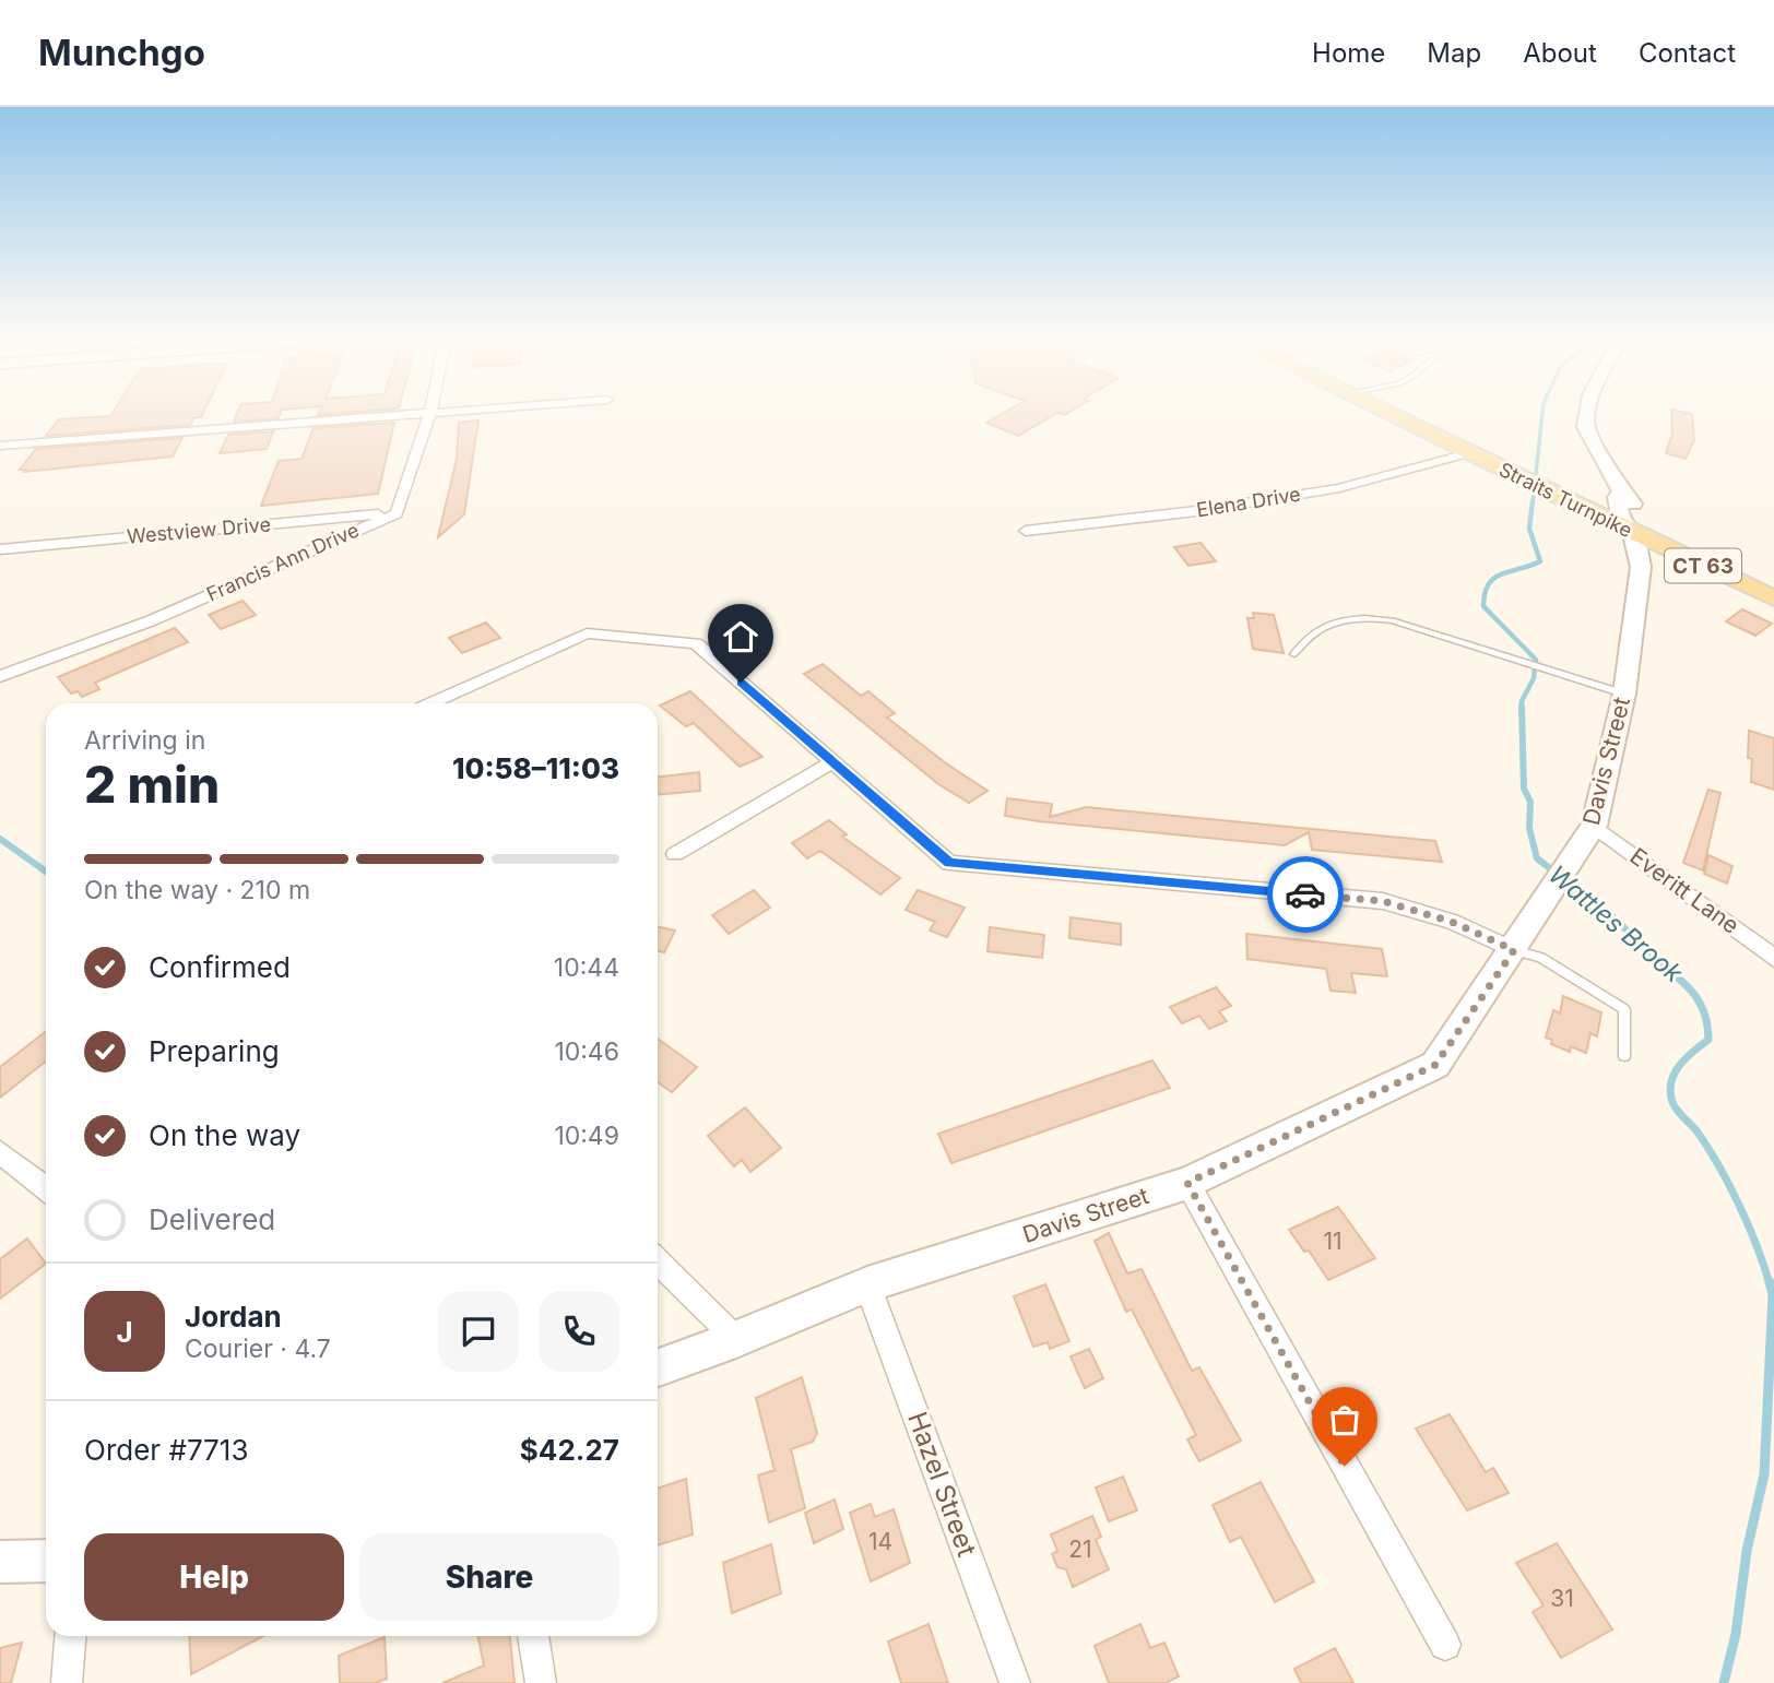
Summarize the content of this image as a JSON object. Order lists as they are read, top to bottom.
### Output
{
  "streets": {
    "main road": ["Straits Turnpike", "CT 63", "Davis Street"],
    "street": [
      "Elena Drive",
      "Westview Drive",
      "Francis Ann Drive",
      "Everitt Lane",
      "Hazel Street"
    ]
  },
  "crossings": [
    ["Straits Turnpike", "Elena Drive"],
    ["Straits Turnpike", "Davis Street"],
    ["Westview Drive", "Francis Ann Drive"],
    ["Davis Street", "Everitt Lane"],
    ["Davis Street", "Hazel Street"]
  ],
  "water": ["Wattles Brook"],
  "house_numbers": [
    "11",
    "14",
    "21",
    "31"
  ],
  "page": {
    "header": "Munchgo",
    "nav": [
      "Home",
      "Map",
      "About",
      "Contact"
    ],
    "heading": ["2 min", "Arriving in", "10:58–11:03"],
    "panel": [
      "Jordan",
      "Courier · 4.7",
      "Order #7713",
      "$42.27"
    ],
    "bar": "On the way · 210 m",
    "list": [
      ["Confirmed", "10:44"],
      ["Preparing", "10:46"],
      ["On the way", "10:49"],
      "Delivered"
    ],
    "round": "J",
    "buttons": ["Help", "Share"]
  }
}
